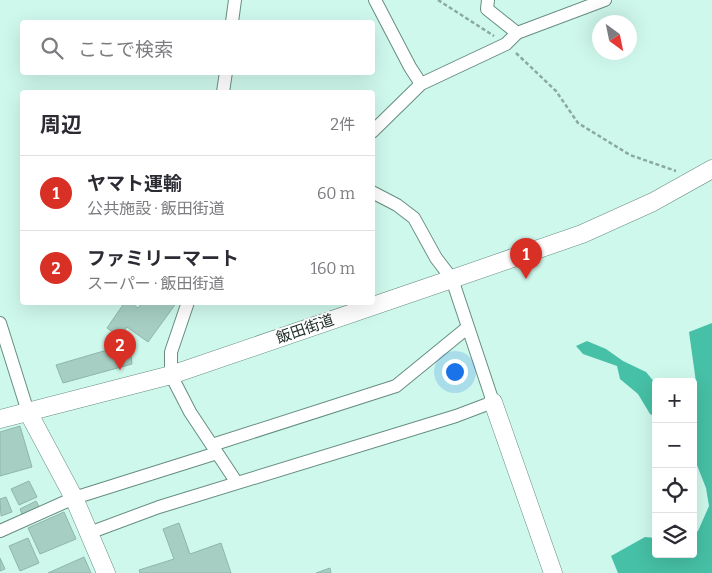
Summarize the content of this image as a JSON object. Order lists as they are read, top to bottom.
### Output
{
  "streets": {
    "main road": ["飯田街道"]
  },
  "north": "bottom right",
  "page": {
    "search": "ここで検索",
    "heading": ["周辺", "2件"],
    "list": [
      {
        "mark": "1",
        "name": "ヤマト運輸",
        "note": "公共施設 · 飯田街道",
        "value": "60 m"
      },
      {
        "mark": "2",
        "name": "ファミリーマート",
        "note": "スーパー · 飯田街道",
        "value": "160 m"
      }
    ],
    "pins": ["1", "2"],
    "map_buttons": ["+", "−"]
  }
}
